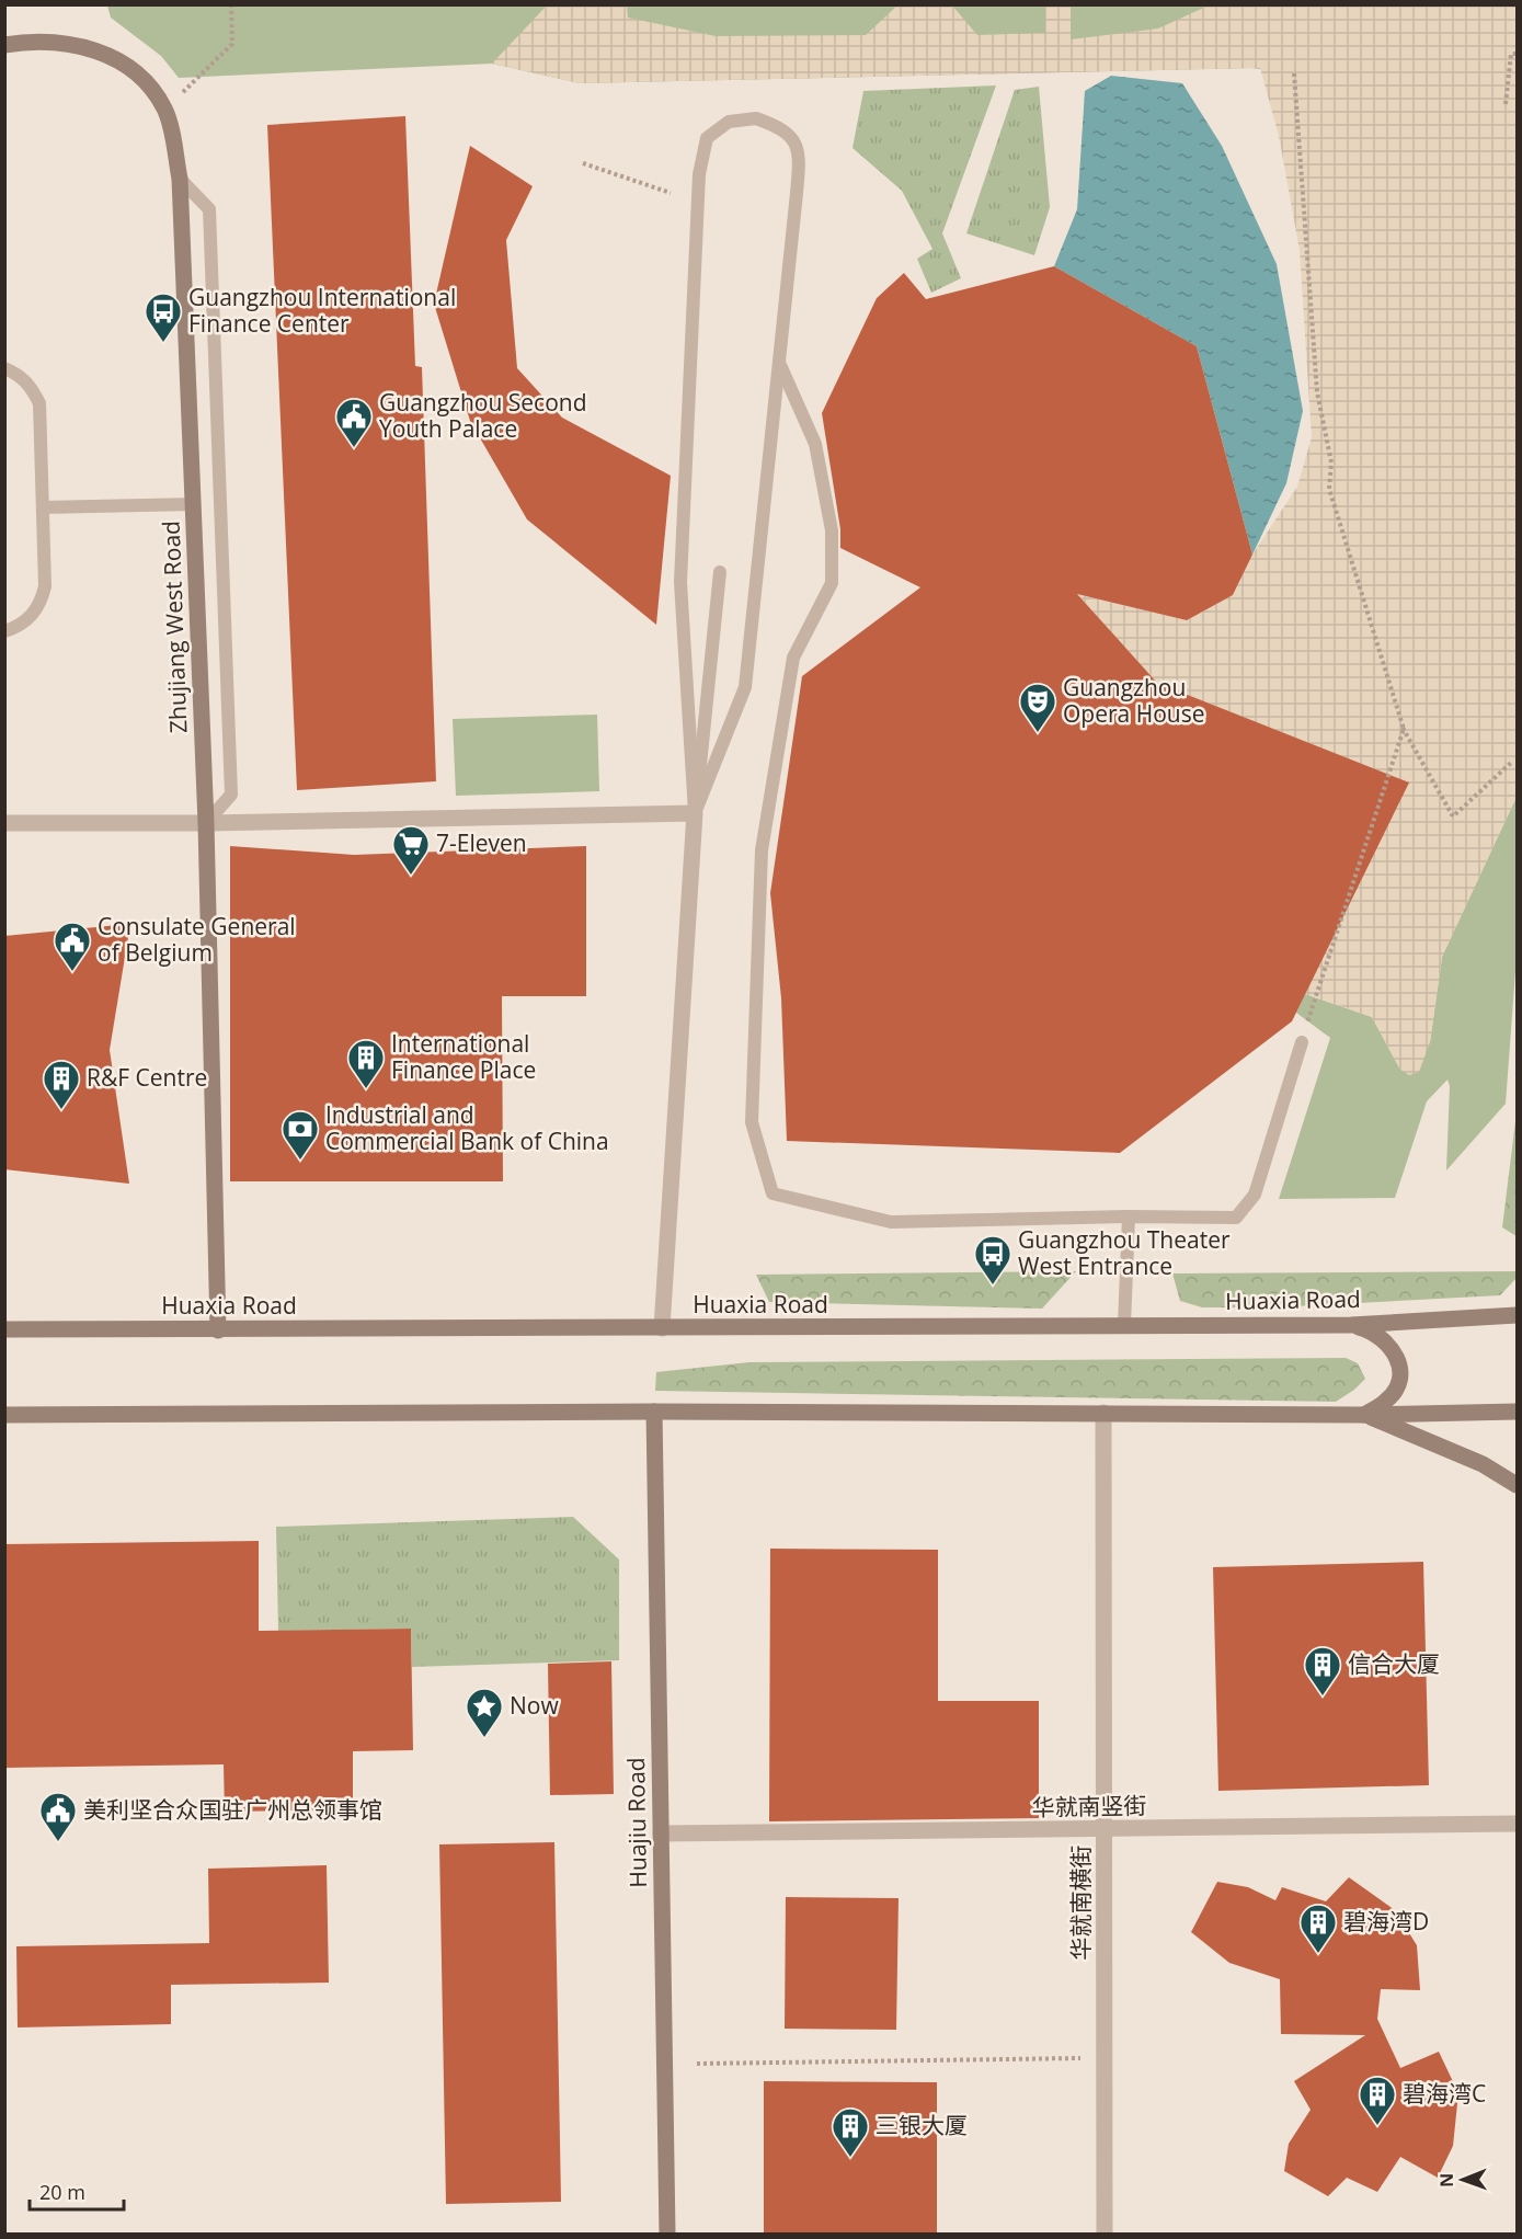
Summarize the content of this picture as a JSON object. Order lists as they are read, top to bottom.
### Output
{
  "streets": {
    "main road": ["Zhujiang West Road", "Huaxia Road", "Huajiu Road"],
    "street": ["华就南竖街", "华就南横街"]
  },
  "crossings": [
    ["Zhujiang West Road", "Huaxia Road"],
    ["华就南竖街", "Huajiu Road"],
    ["华就南竖街", "华就南横街"]
  ],
  "places": {
    "bus stop": ["Guangzhou International Finance Center", "Guangzhou Theater West Entrance"],
    "public building": ["Guangzhou Second Youth Palace", "Consulate General of Belgium", "美利坚合众国驻广州总领事馆"],
    "theatre": ["Guangzhou Opera House"],
    "supermarket": ["7-Eleven"],
    "building": [
      "International Finance Place",
      "R&F Centre",
      "信合大厦",
      "碧海湾D",
      "碧海湾C",
      "三银大厦"
    ],
    "bank": ["Industrial and Commercial Bank of China"],
    "place": ["Now"]
  },
  "scale_bar": "20 m",
  "north": "left"
}
